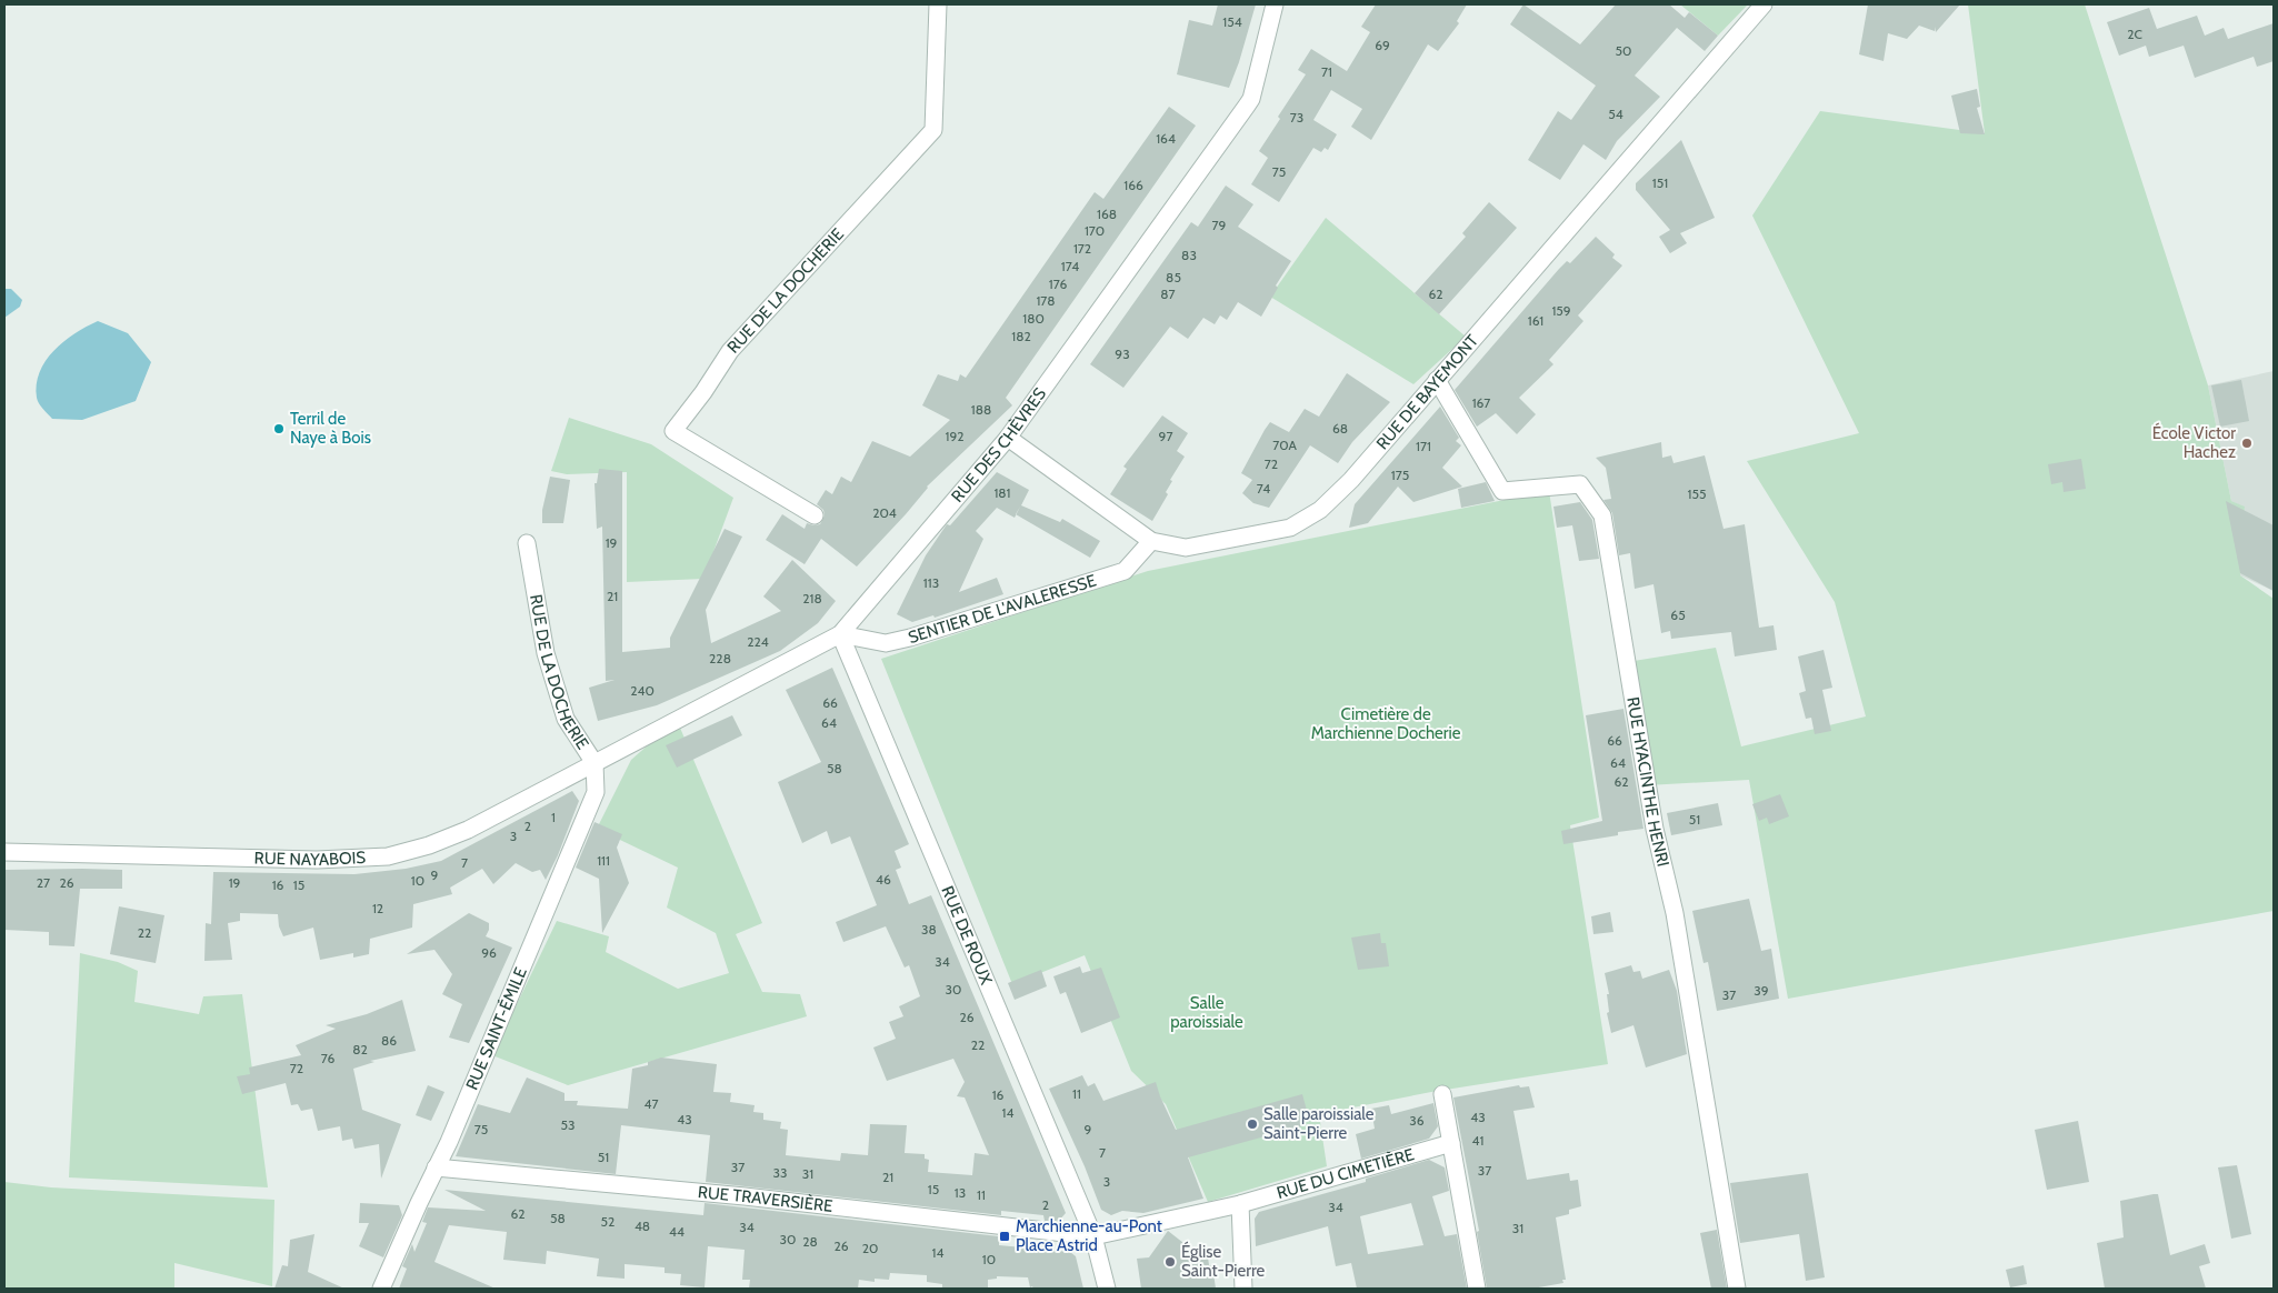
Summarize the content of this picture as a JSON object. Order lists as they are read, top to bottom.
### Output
{
  "streets": {
    "street": [
      "RUE DE LA DOCHERIE",
      "RUE DE BAYEMONT",
      "RUE DES CHÈVRES",
      "SENTIER DE L'AVALERESSE",
      "RUE HYACINTHE HENRI",
      "RUE NAYABOIS",
      "RUE DE ROUX",
      "RUE SAINT-ÉMILE",
      "RUE DU CIMETIÈRE",
      "RUE TRAVERSIÈRE"
    ]
  },
  "crossings": [
    ["RUE DE LA DOCHERIE", "RUE DES CHÈVRES"],
    ["RUE DE LA DOCHERIE", "RUE NAYABOIS"],
    ["RUE DE LA DOCHERIE", "RUE SAINT-ÉMILE"],
    ["RUE DE BAYEMONT", "RUE DES CHÈVRES"],
    ["RUE DE BAYEMONT", "SENTIER DE L'AVALERESSE"],
    ["RUE DE BAYEMONT", "RUE HYACINTHE HENRI"],
    ["RUE DES CHÈVRES", "SENTIER DE L'AVALERESSE"],
    ["RUE DES CHÈVRES", "RUE NAYABOIS"],
    ["RUE DES CHÈVRES", "RUE DE ROUX"],
    ["RUE DES CHÈVRES", "RUE SAINT-ÉMILE"],
    ["SENTIER DE L'AVALERESSE", "RUE DE ROUX"],
    ["RUE NAYABOIS", "RUE SAINT-ÉMILE"],
    ["RUE DE ROUX", "RUE DU CIMETIÈRE"],
    ["RUE DE ROUX", "RUE TRAVERSIÈRE"],
    ["RUE SAINT-ÉMILE", "RUE TRAVERSIÈRE"],
    ["RUE DU CIMETIÈRE", "RUE TRAVERSIÈRE"]
  ],
  "parks": ["Cimetière de Marchienne Docherie", "Salle paroissiale"],
  "places": {
    "other": [
      "Terril de Naye à Bois",
      "École Victor Hachez",
      "Salle paroissiale Saint-Pierre",
      "Église Saint-Pierre"
    ],
    "transit": ["Marchienne-au-Pont Place Astrid"]
  },
  "house_numbers": [
    "154",
    "2C",
    "69",
    "50",
    "71",
    "54",
    "73",
    "164",
    "75",
    "151",
    "166",
    "168",
    "79",
    "170",
    "172",
    "83",
    "174",
    "85",
    "176",
    "87",
    "62",
    "178",
    "159",
    "180",
    "161",
    "182",
    "93",
    "167",
    "188",
    "68",
    "192",
    "97",
    "70A",
    "171",
    "72",
    "175",
    "74",
    "181",
    "155",
    "204",
    "19",
    "113",
    "21",
    "218",
    "65",
    "224",
    "228",
    "240",
    "66",
    "64",
    "66",
    "64",
    "58",
    "62",
    "1",
    "51",
    "2",
    "3",
    "111",
    "7",
    "9",
    "46",
    "10",
    "27",
    "26",
    "19",
    "16",
    "15",
    "12",
    "38",
    "22",
    "96",
    "34",
    "30",
    "39",
    "37",
    "26",
    "86",
    "22",
    "82",
    "76",
    "72",
    "11",
    "16",
    "47",
    "14",
    "43",
    "43",
    "36",
    "53",
    "75",
    "9",
    "41",
    "7",
    "51",
    "37",
    "37",
    "33",
    "31",
    "21",
    "3",
    "15",
    "13",
    "11",
    "2",
    "34",
    "62",
    "58",
    "52",
    "48",
    "34",
    "31",
    "44",
    "30",
    "28",
    "26",
    "20",
    "14",
    "10"
  ]
}
